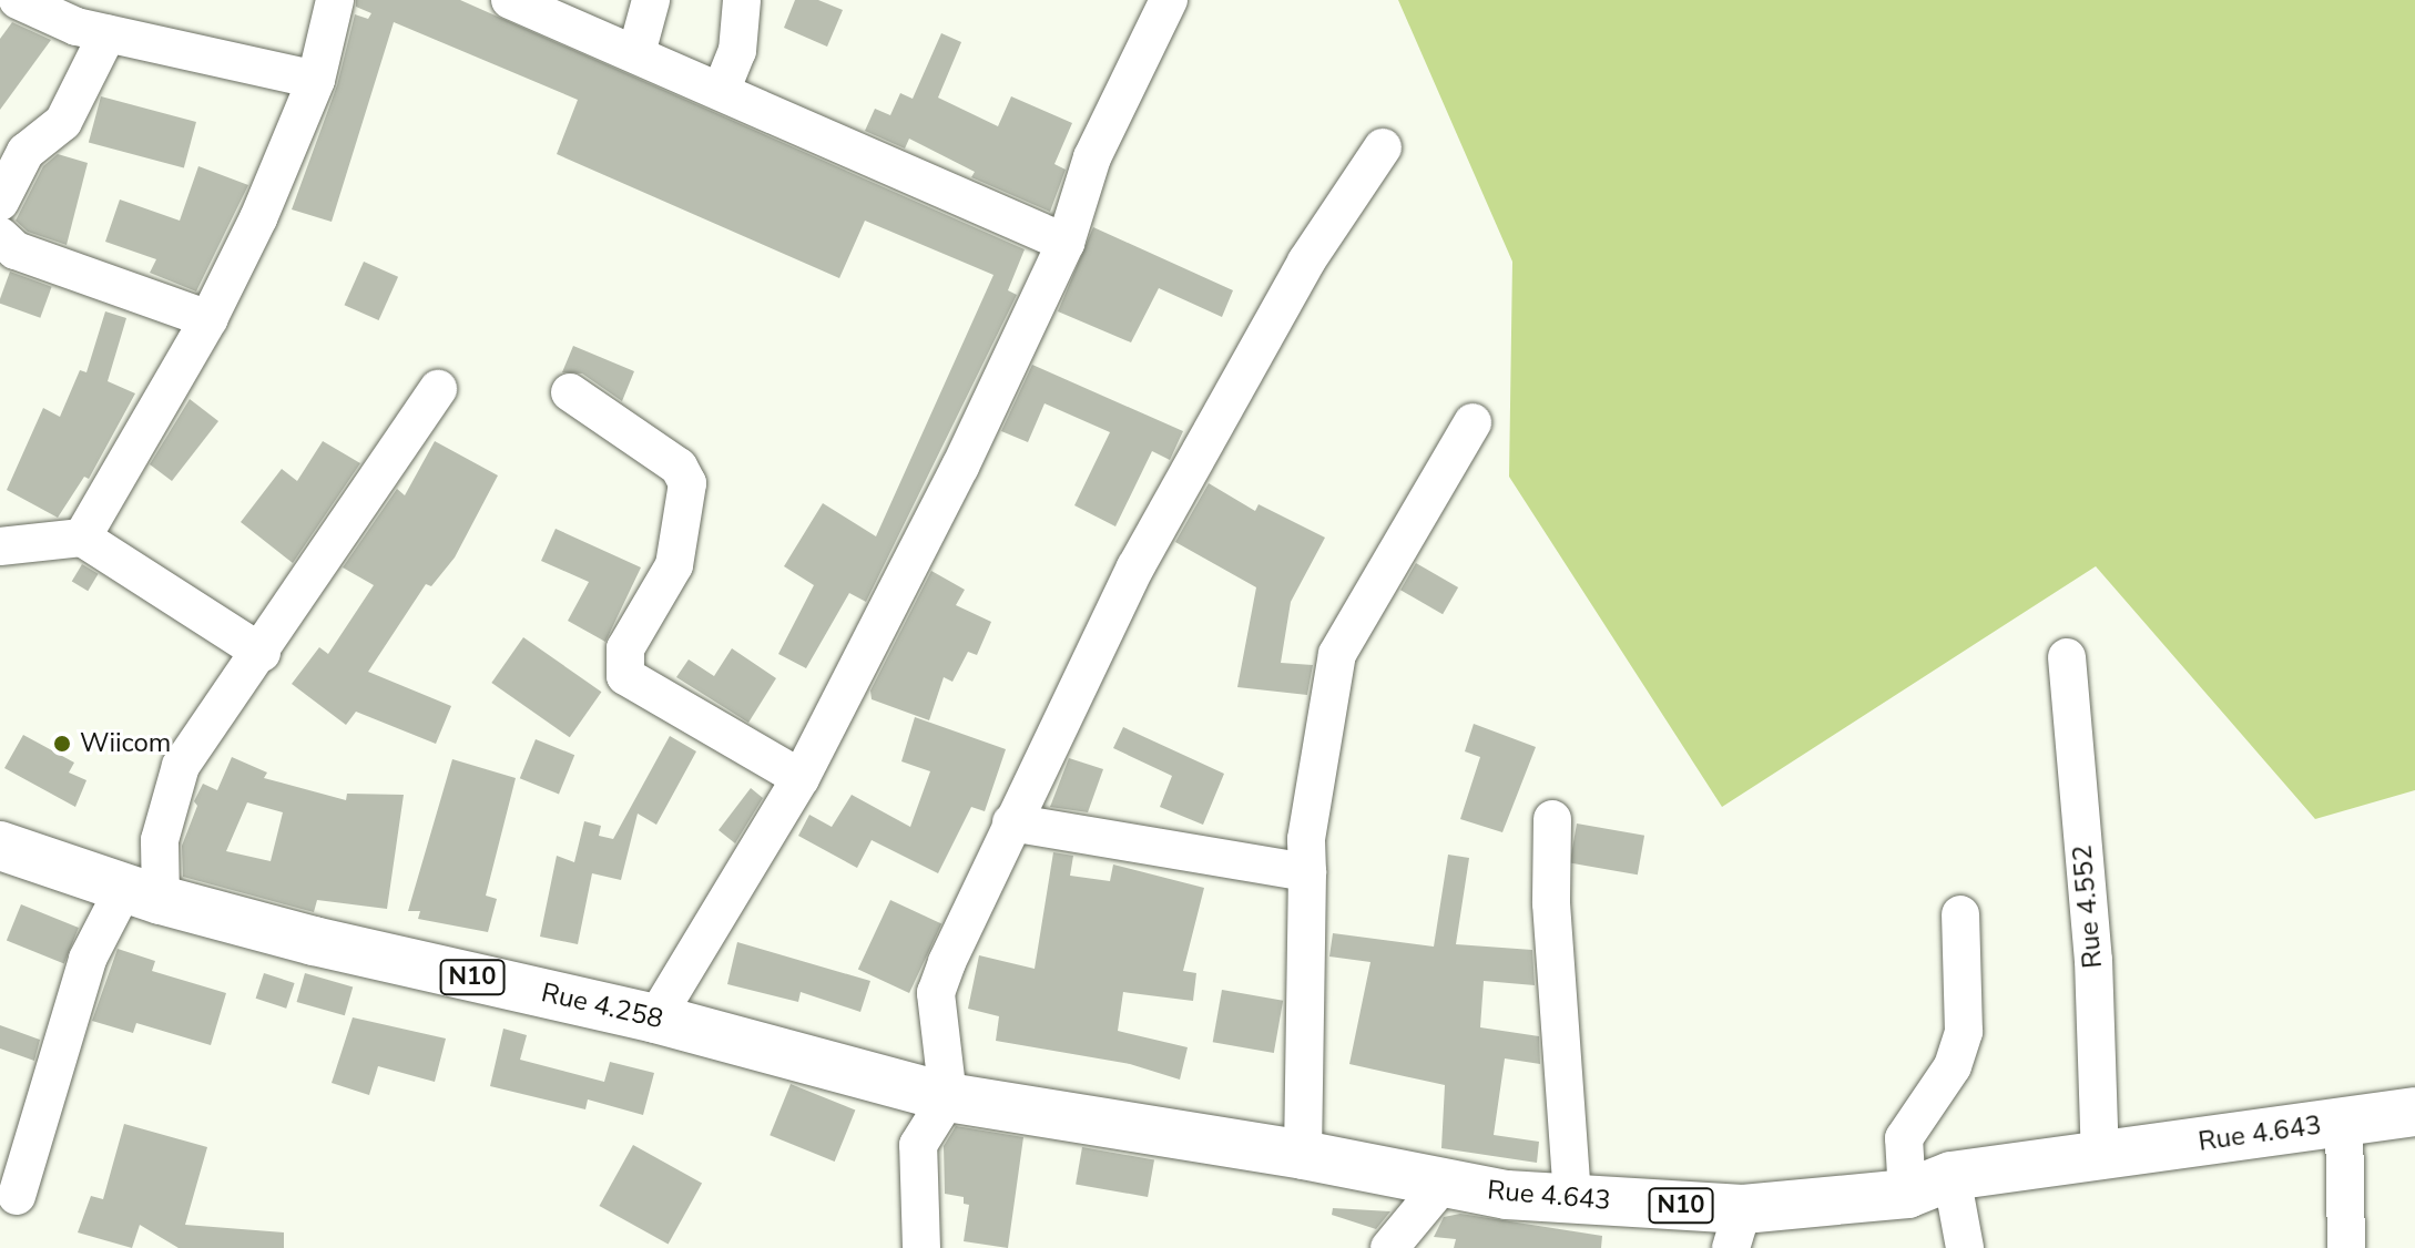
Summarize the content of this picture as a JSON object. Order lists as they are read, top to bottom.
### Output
{
  "streets": {
    "highway": ["N10", "Rue 4.258", "Rue 4.643"],
    "street": ["Rue 4.552"]
  },
  "crossings": [
    ["Rue 4.552", "Rue 4.643"],
    ["Rue 4.258", "Rue 4.643"]
  ],
  "places": ["Wiicom"]
}
